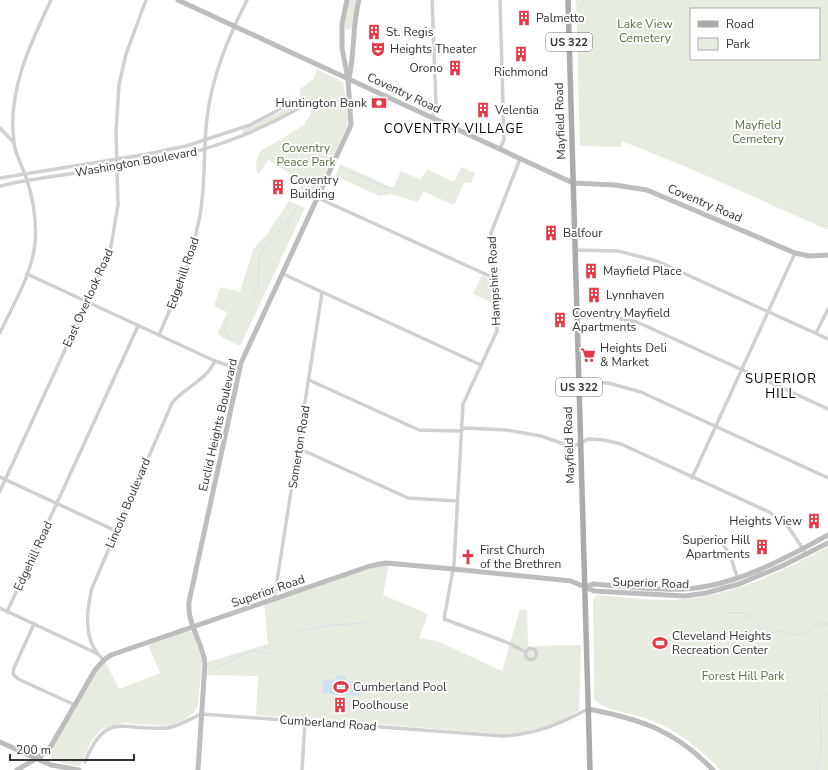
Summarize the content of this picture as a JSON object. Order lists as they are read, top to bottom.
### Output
{
  "streets": {
    "main road": ["US 322", "Mayfield Road"],
    "street": [
      "Coventry Road",
      "Washington Boulevard",
      "Edgehill Road",
      "Hampshire Road",
      "East Overlook Road",
      "Euclid Heights Boulevard",
      "Somerton Road",
      "Lincoln Boulevard",
      "Superior Road",
      "Cumberland Road"
    ]
  },
  "crossings": [
    ["Coventry Road", "Mayfield Road"],
    ["Coventry Road", "Edgehill Road"],
    ["Coventry Road", "Hampshire Road"],
    ["Coventry Road", "Euclid Heights Boulevard"],
    ["Mayfield Road", "Superior Road"],
    ["Mayfield Road", "Cumberland Road"],
    ["Washington Boulevard", "Edgehill Road"],
    ["Washington Boulevard", "East Overlook Road"],
    ["Hampshire Road", "Superior Road"],
    ["Euclid Heights Boulevard", "Superior Road"],
    ["Euclid Heights Boulevard", "Cumberland Road"],
    ["Somerton Road", "Superior Road"],
    ["Lincoln Boulevard", "Superior Road"]
  ],
  "districts": ["COVENTRY VILLAGE", "SUPERIOR HILL"],
  "parks": [
    "Lake View Cemetery",
    "Mayfield Cemetery",
    "Coventry Peace Park",
    "Forest Hill Park"
  ],
  "places": {
    "building": [
      "Palmetto",
      "St. Regis",
      "Richmond",
      "Orono",
      "Velentia",
      "Coventry Building",
      "Balfour",
      "Mayfield Place",
      "Lynnhaven",
      "Coventry Mayfield Apartments",
      "Heights View",
      "Superior Hill Apartments",
      "Poolhouse"
    ],
    "theatre": ["Heights Theater"],
    "bank": ["Huntington Bank"],
    "supermarket": ["Heights Deli & Market"],
    "church": ["First Church of the Brethren"],
    "sports": ["Cleveland Heights Recreation Center", "Cumberland Pool"]
  },
  "legend": ["Road", "Park"],
  "scale_bar": "200 m"
}
